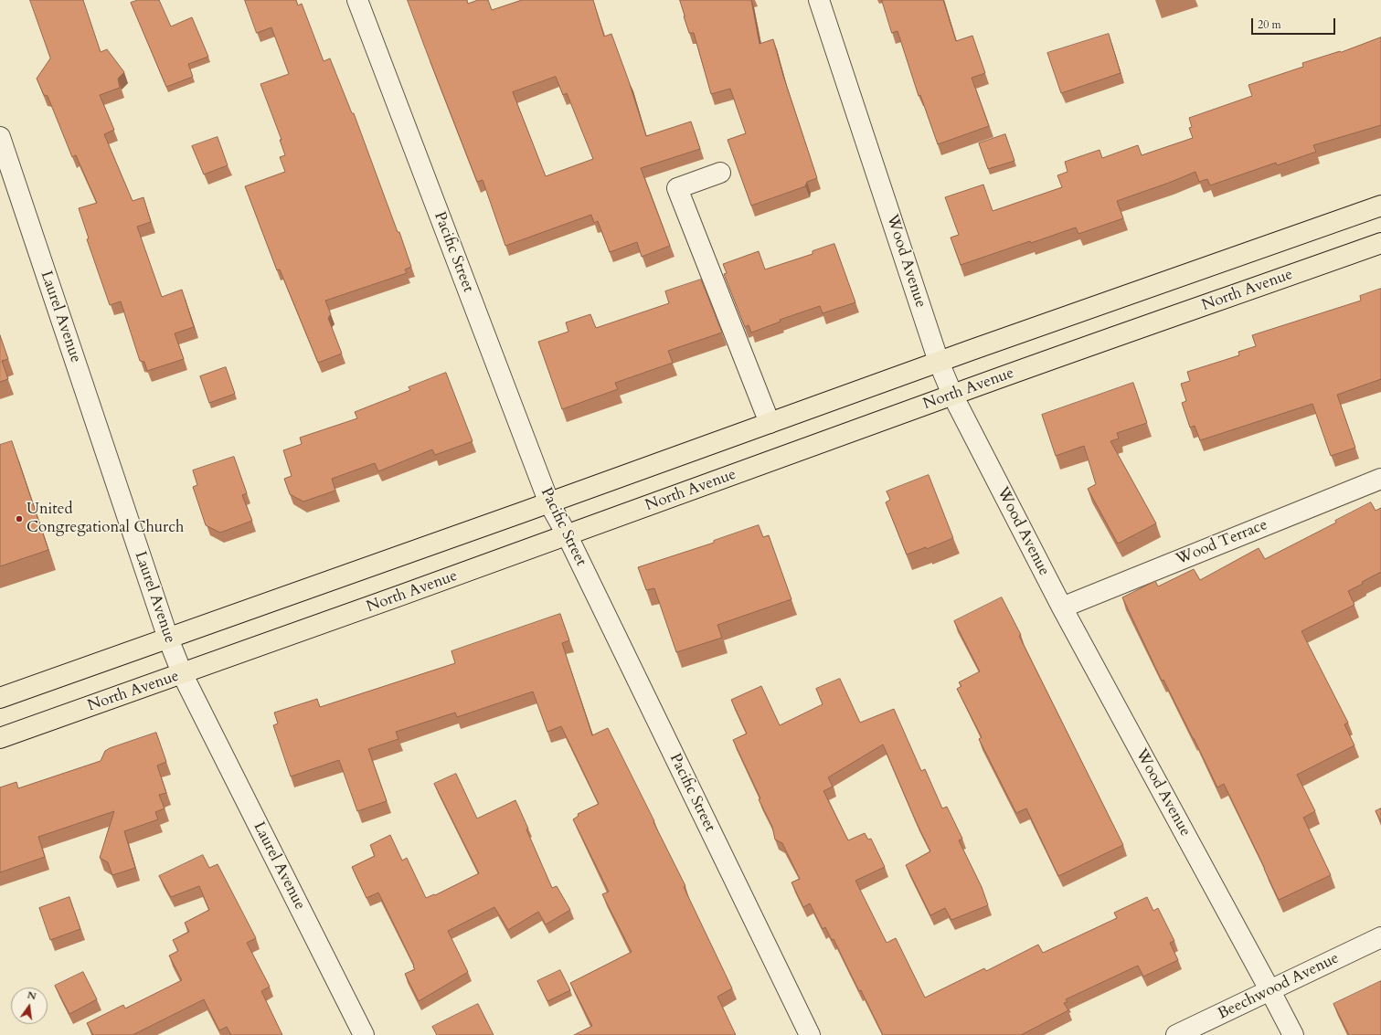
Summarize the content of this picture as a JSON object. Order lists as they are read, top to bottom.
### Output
{
  "streets": {
    "main road": ["North Avenue"],
    "street": [
      "Pacific Street",
      "Wood Avenue",
      "Laurel Avenue",
      "Wood Terrace",
      "Beechwood Avenue"
    ]
  },
  "crossings": [
    ["Pacific Street", "North Avenue"],
    ["Wood Avenue", "North Avenue"],
    ["Wood Avenue", "Wood Terrace"],
    ["Wood Avenue", "Beechwood Avenue"],
    ["North Avenue", "Laurel Avenue"]
  ],
  "places": ["United Congregational Church"],
  "scale_bar": "20 m",
  "north": "top"
}
